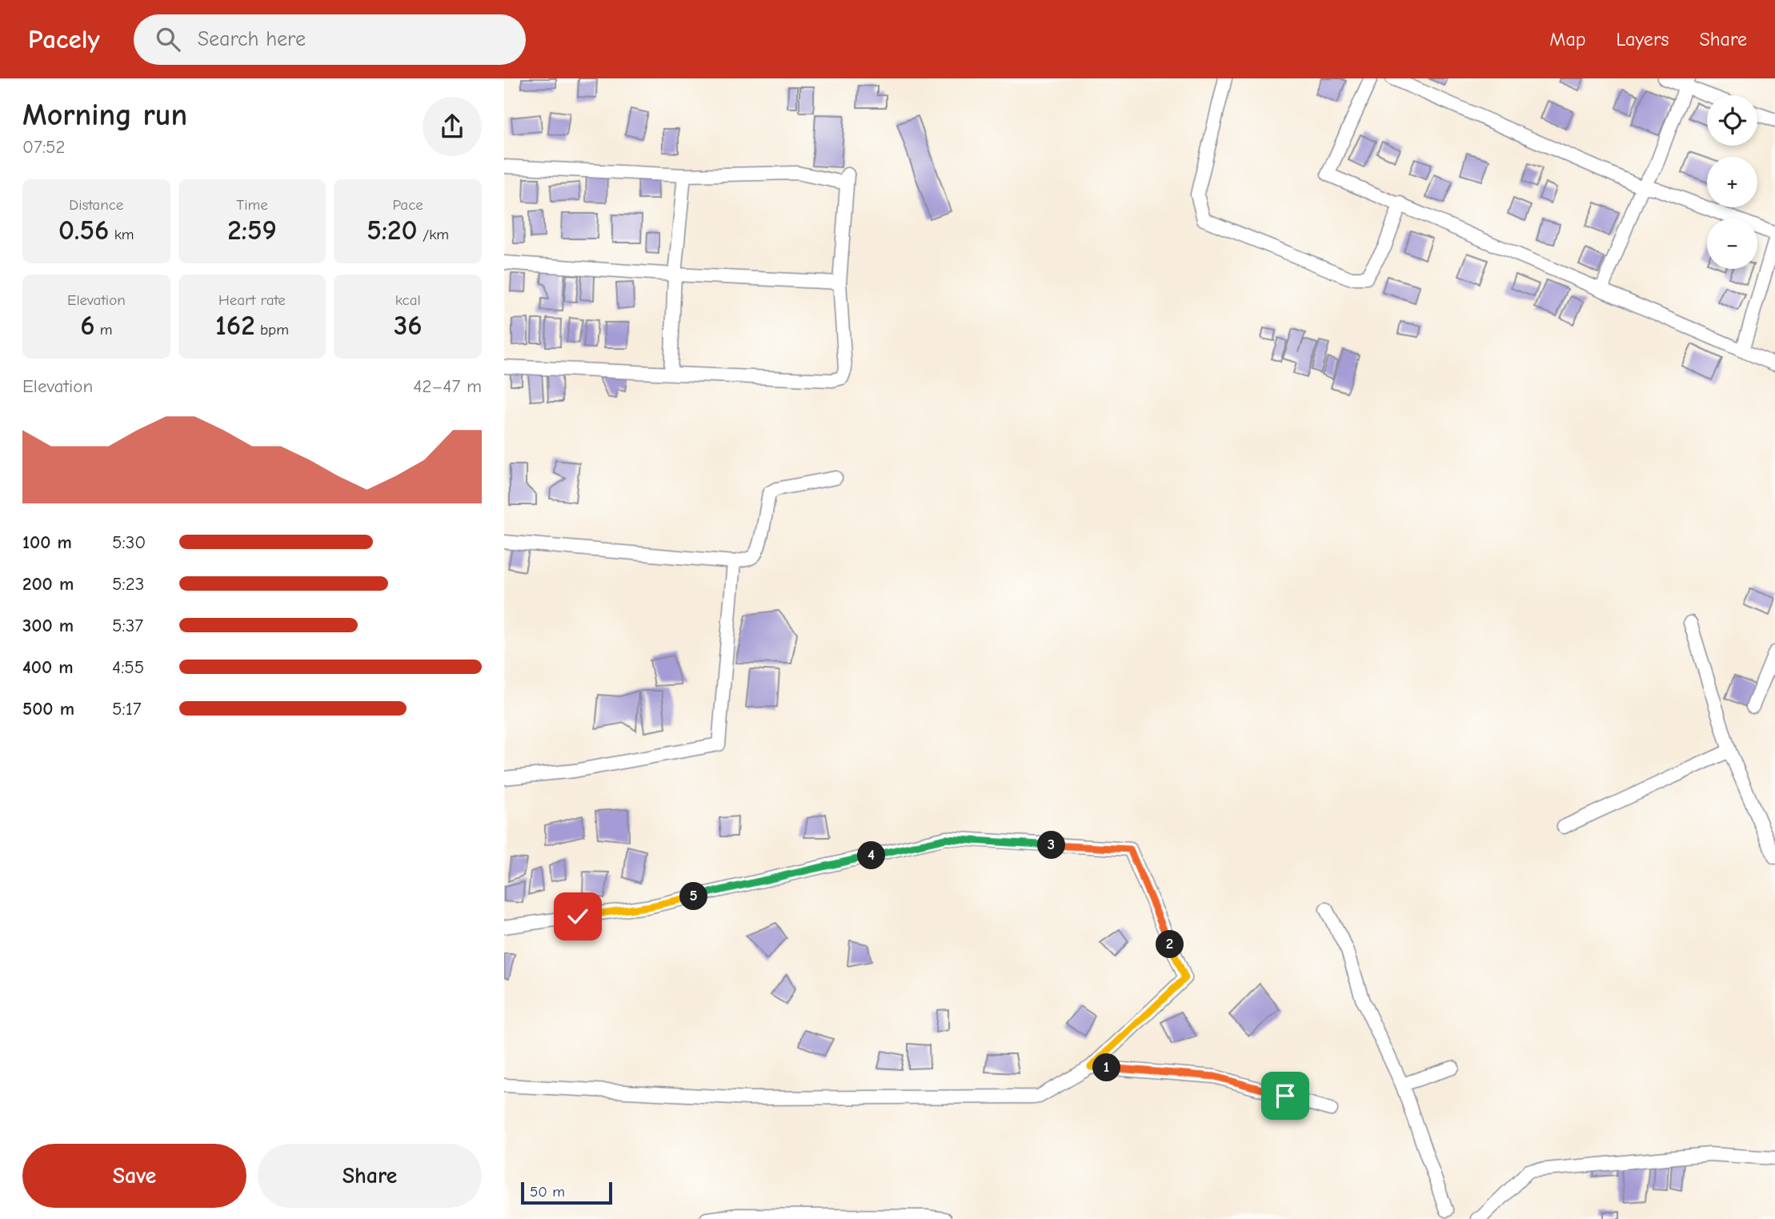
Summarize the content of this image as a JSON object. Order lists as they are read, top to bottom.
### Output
{
  "scale_bar": "50 m",
  "page": {
    "header": "Pacely",
    "search": "Search here",
    "nav": ["Map", "Layers", "Share"],
    "heading": ["Morning run", "07:52"],
    "map_buttons": ["+", "−"],
    "stats": [
      ["Distance", "0.56 km"],
      ["Time", "2:59"],
      ["Pace", "5:20 /km"],
      ["Elevation", "6 m"],
      ["Heart rate", "162 bpm"],
      ["kcal", "36"]
    ],
    "chart": ["Elevation", "42–47 m"],
    "list": [
      {
        "name": "100 m",
        "note": "5:30"
      },
      {
        "name": "200 m",
        "note": "5:23"
      },
      {
        "name": "300 m",
        "note": "5:37"
      },
      {
        "name": "400 m",
        "note": "4:55"
      },
      {
        "name": "500 m",
        "note": "5:17"
      }
    ],
    "pins": [
      "3",
      "4",
      "5",
      "2",
      "1"
    ],
    "buttons": ["Save", "Share"],
    "scale": "50 m"
  }
}
